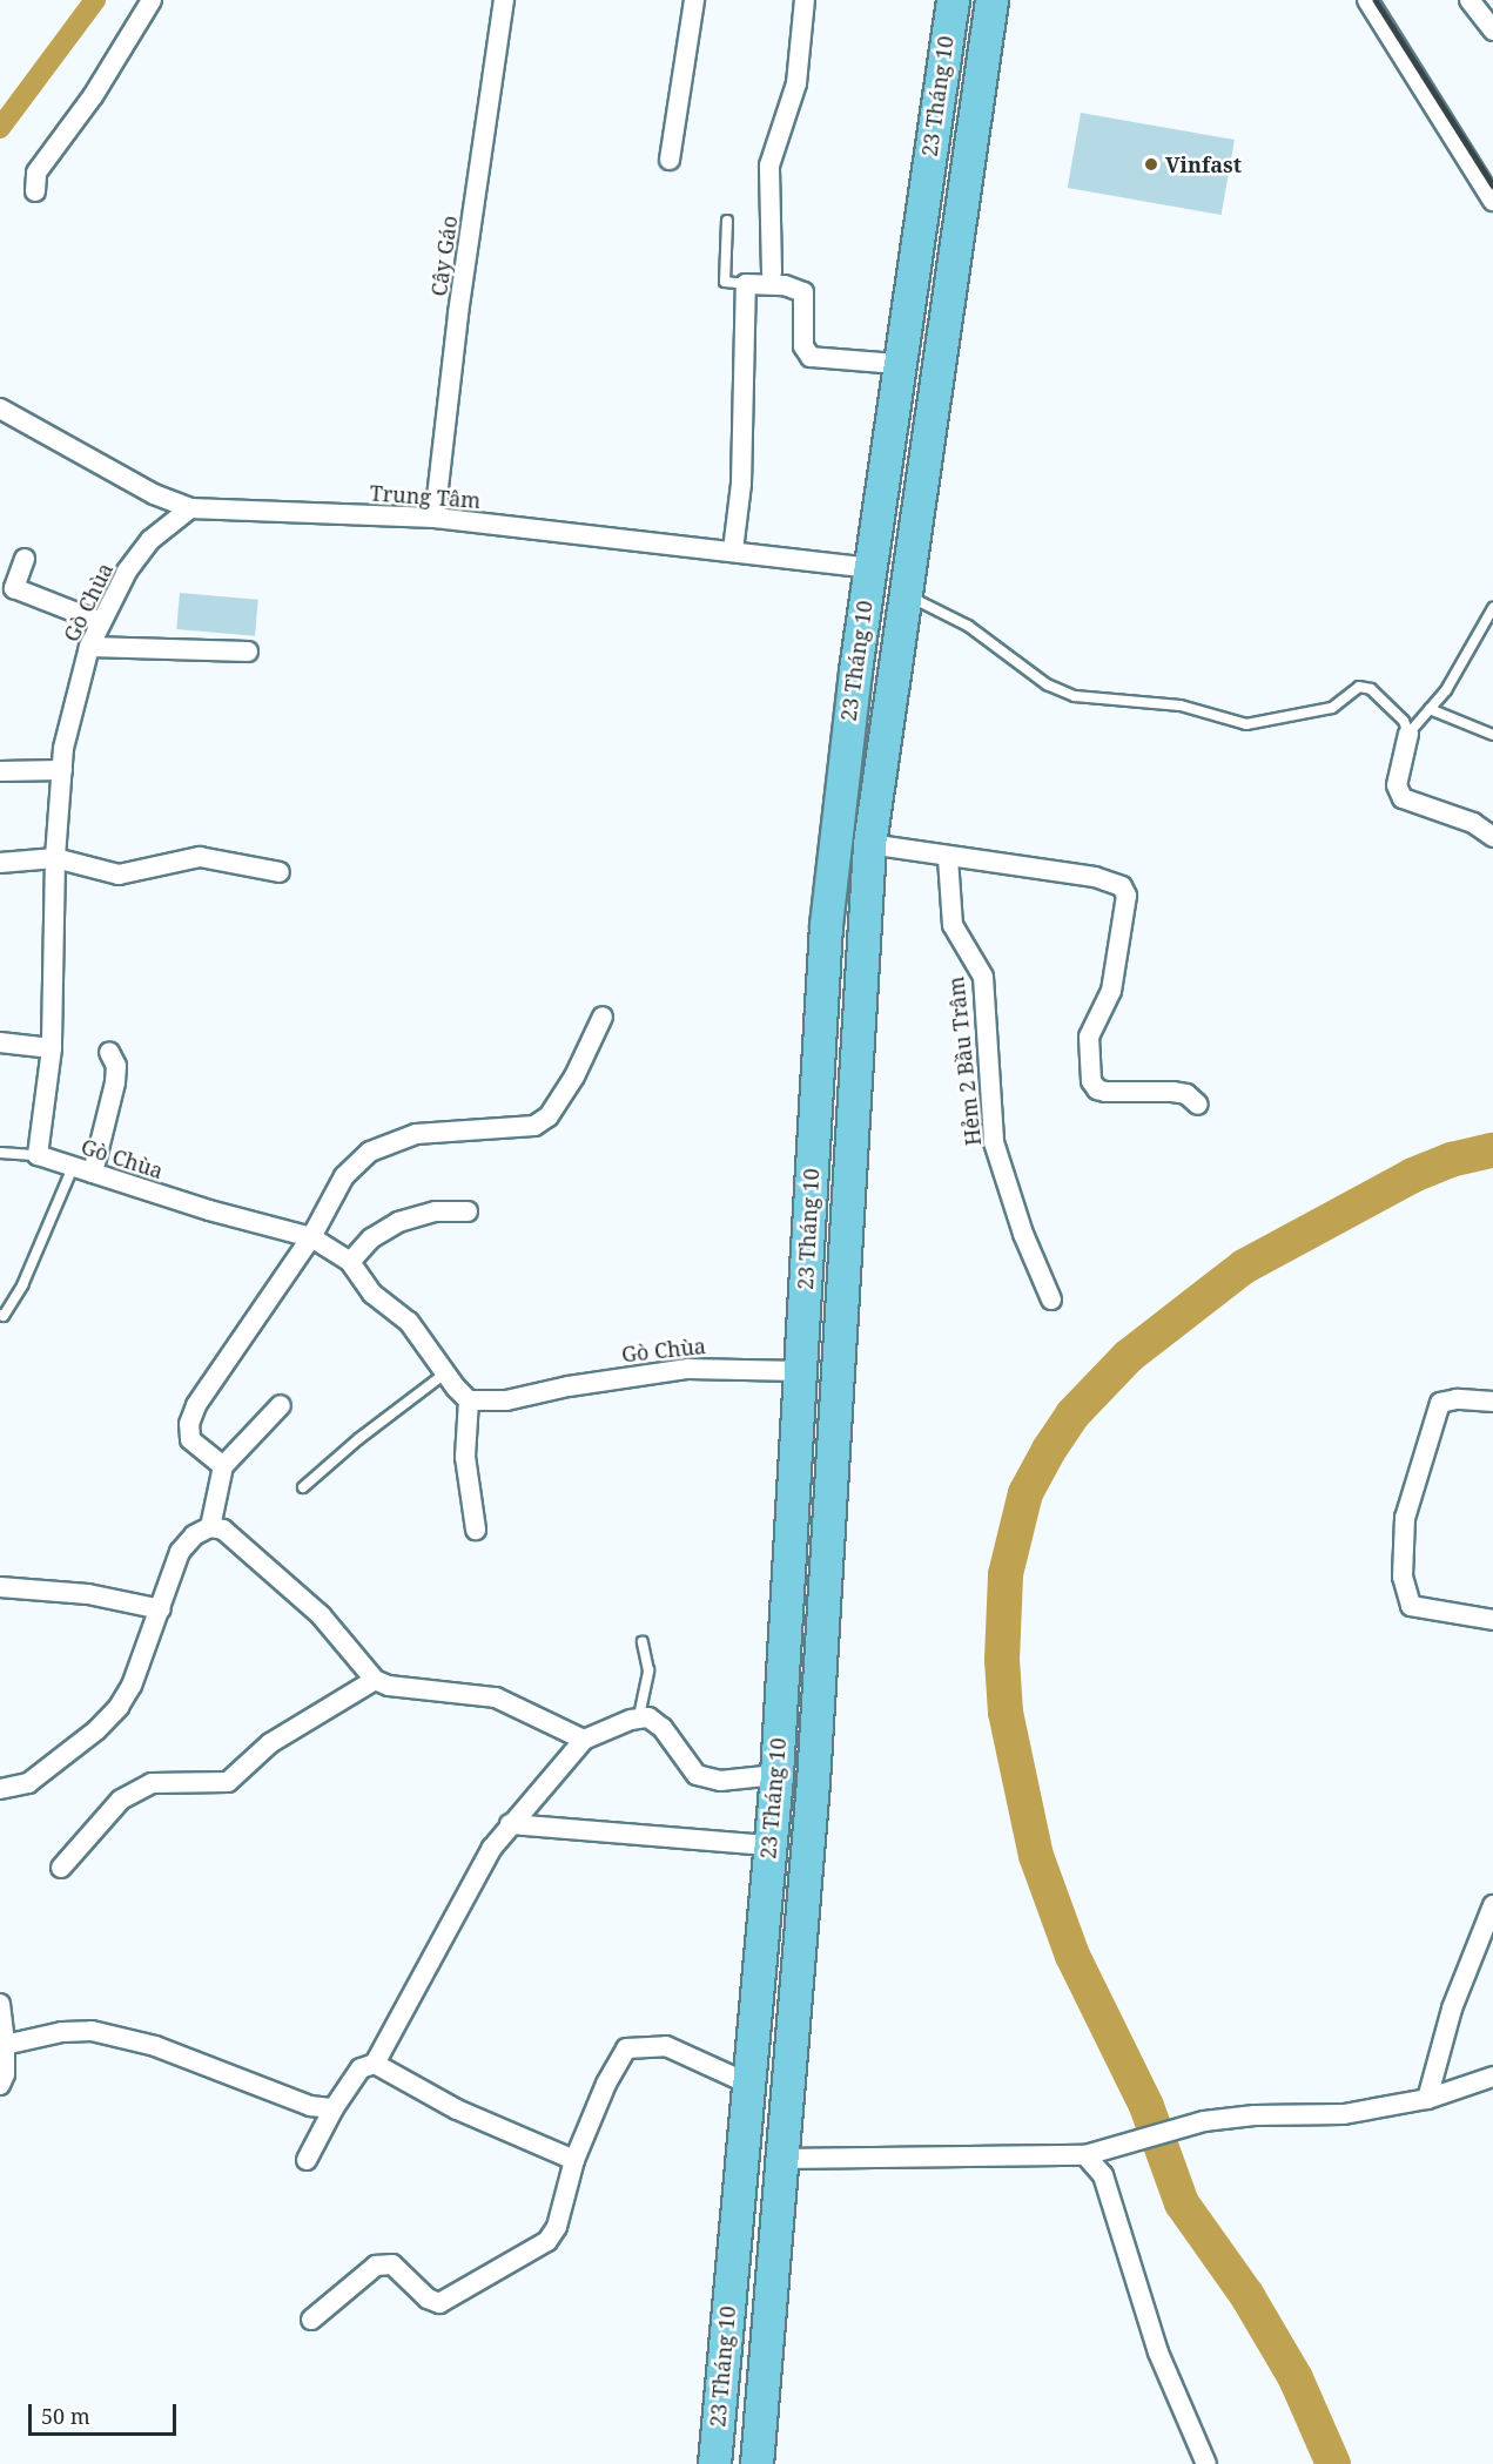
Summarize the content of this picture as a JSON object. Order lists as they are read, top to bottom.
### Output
{
  "streets": {
    "main road": ["23 Tháng 10"],
    "street": [
      "Cây Gáo",
      "Trung Tâm",
      "Gò Chùa",
      "Hẻm 2 Bầu Trâm"
    ]
  },
  "crossings": [
    ["23 Tháng 10", "Trung Tâm"],
    ["23 Tháng 10", "Gò Chùa"],
    ["Cây Gáo", "Trung Tâm"],
    ["Trung Tâm", "Gò Chùa"]
  ],
  "places": ["Vinfast"],
  "scale_bar": "50 m"
}
